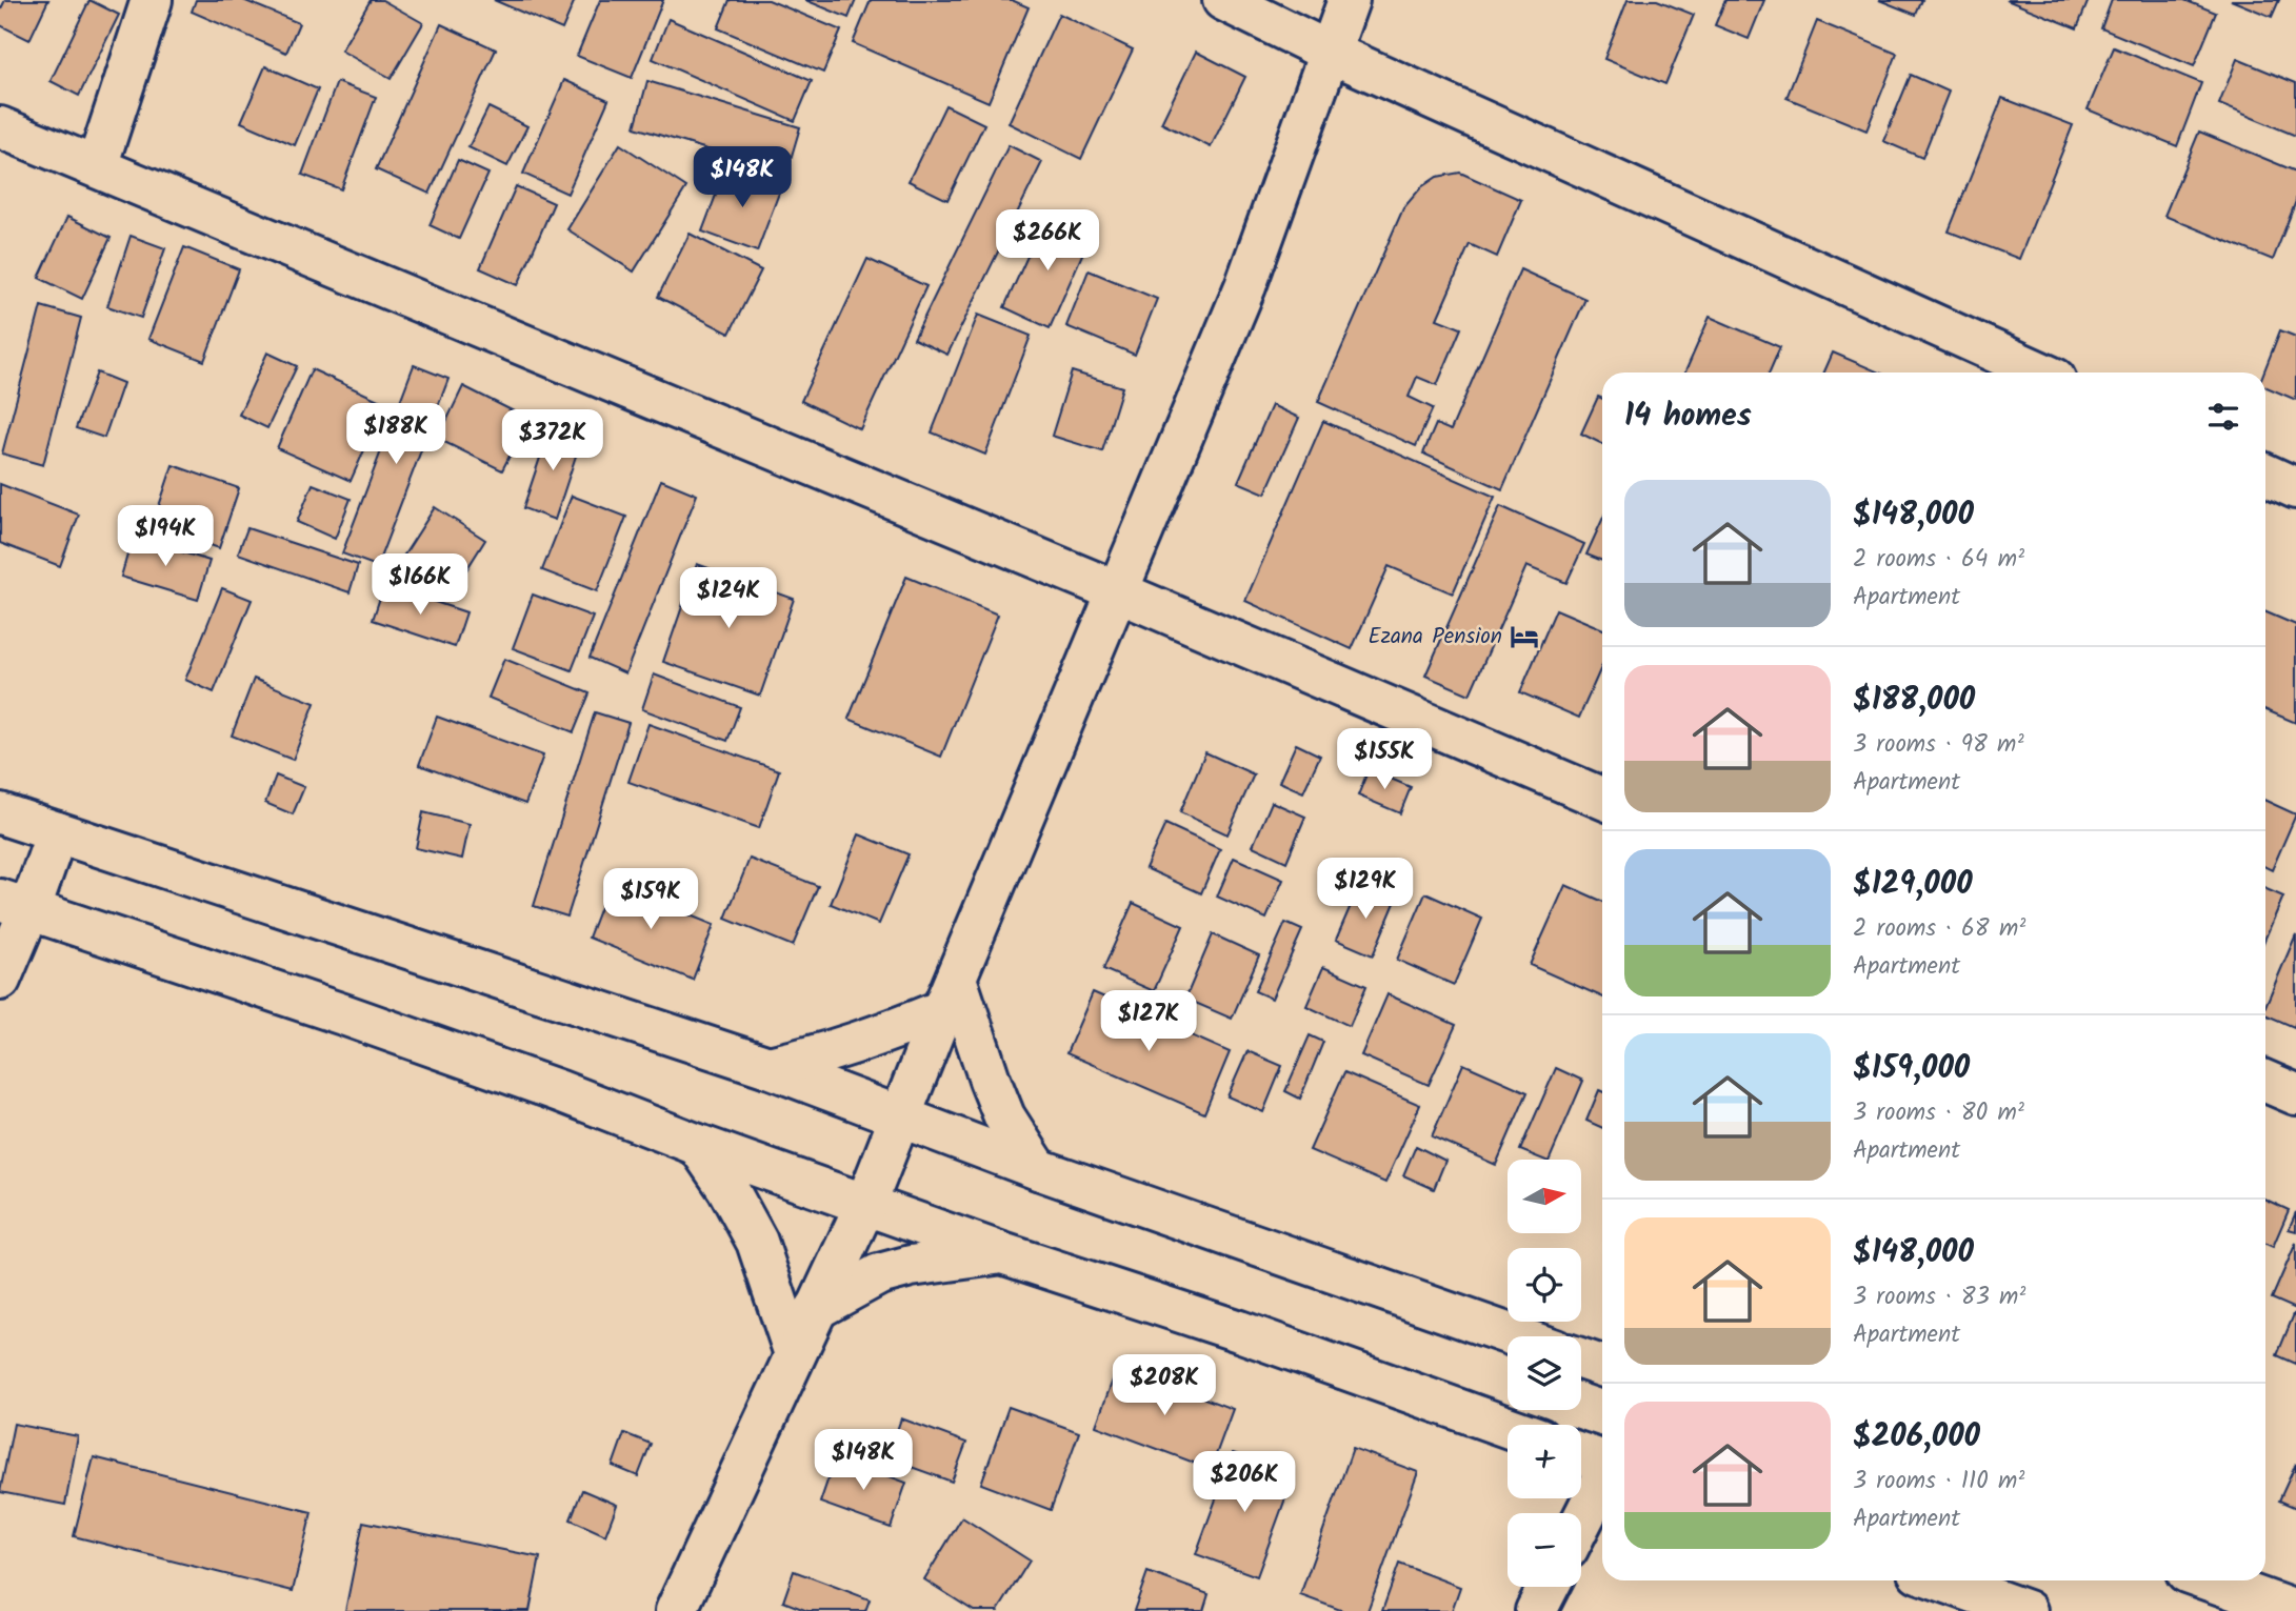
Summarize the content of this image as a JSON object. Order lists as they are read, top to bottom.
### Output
{
  "places": {
    "hotel": ["Ezana Pension"]
  },
  "north": "right",
  "page": {
    "price": [
      "$148K",
      "$266K",
      "$188K",
      "$372K",
      "$194K",
      "$166K",
      "$124K",
      "$155K",
      "$129K",
      "$159K",
      "$127K",
      "$208K",
      "$148K",
      "$206K"
    ],
    "heading": "14 homes",
    "list": [
      {
        "name": "$148,000",
        "note": "2 rooms · 64 m² · Apartment"
      },
      {
        "name": "$188,000",
        "note": "3 rooms · 98 m² · Apartment"
      },
      {
        "name": "$129,000",
        "note": "2 rooms · 68 m² · Apartment"
      },
      {
        "name": "$159,000",
        "note": "3 rooms · 80 m² · Apartment"
      },
      {
        "name": "$148,000",
        "note": "3 rooms · 83 m² · Apartment"
      },
      {
        "name": "$206,000",
        "note": "3 rooms · 110 m² · Apartment"
      }
    ],
    "map_buttons": ["+", "−"]
  }
}
